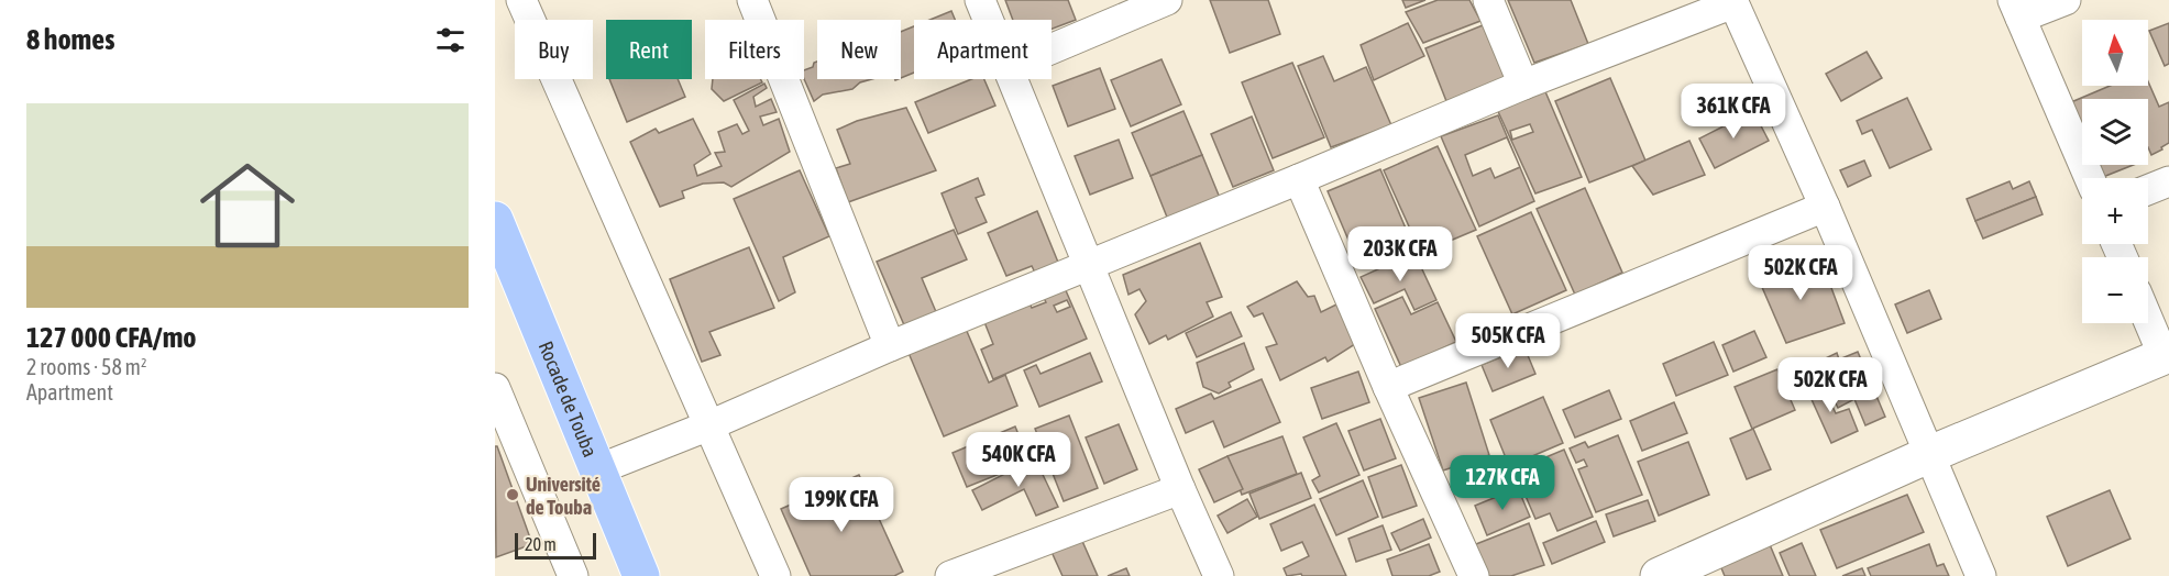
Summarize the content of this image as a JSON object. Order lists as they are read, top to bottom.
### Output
{
  "streets": {
    "main road": ["Rocade de Touba"]
  },
  "places": ["Université de Touba"],
  "scale_bar": "20 m",
  "north": "top",
  "page": {
    "heading": "8 homes",
    "map_buttons": ["+", "−"],
    "chip": [
      "Buy",
      "Rent",
      "Filters",
      "New",
      "Apartment"
    ],
    "list": [
      {
        "name": "127 000 CFA/mo",
        "note": "2 rooms · 58 m² · Apartment"
      }
    ],
    "price": [
      "361K CFA",
      "203K CFA",
      "502K CFA",
      "505K CFA",
      "502K CFA",
      "540K CFA",
      "127K CFA",
      "199K CFA"
    ],
    "scale": "20 m"
  }
}
